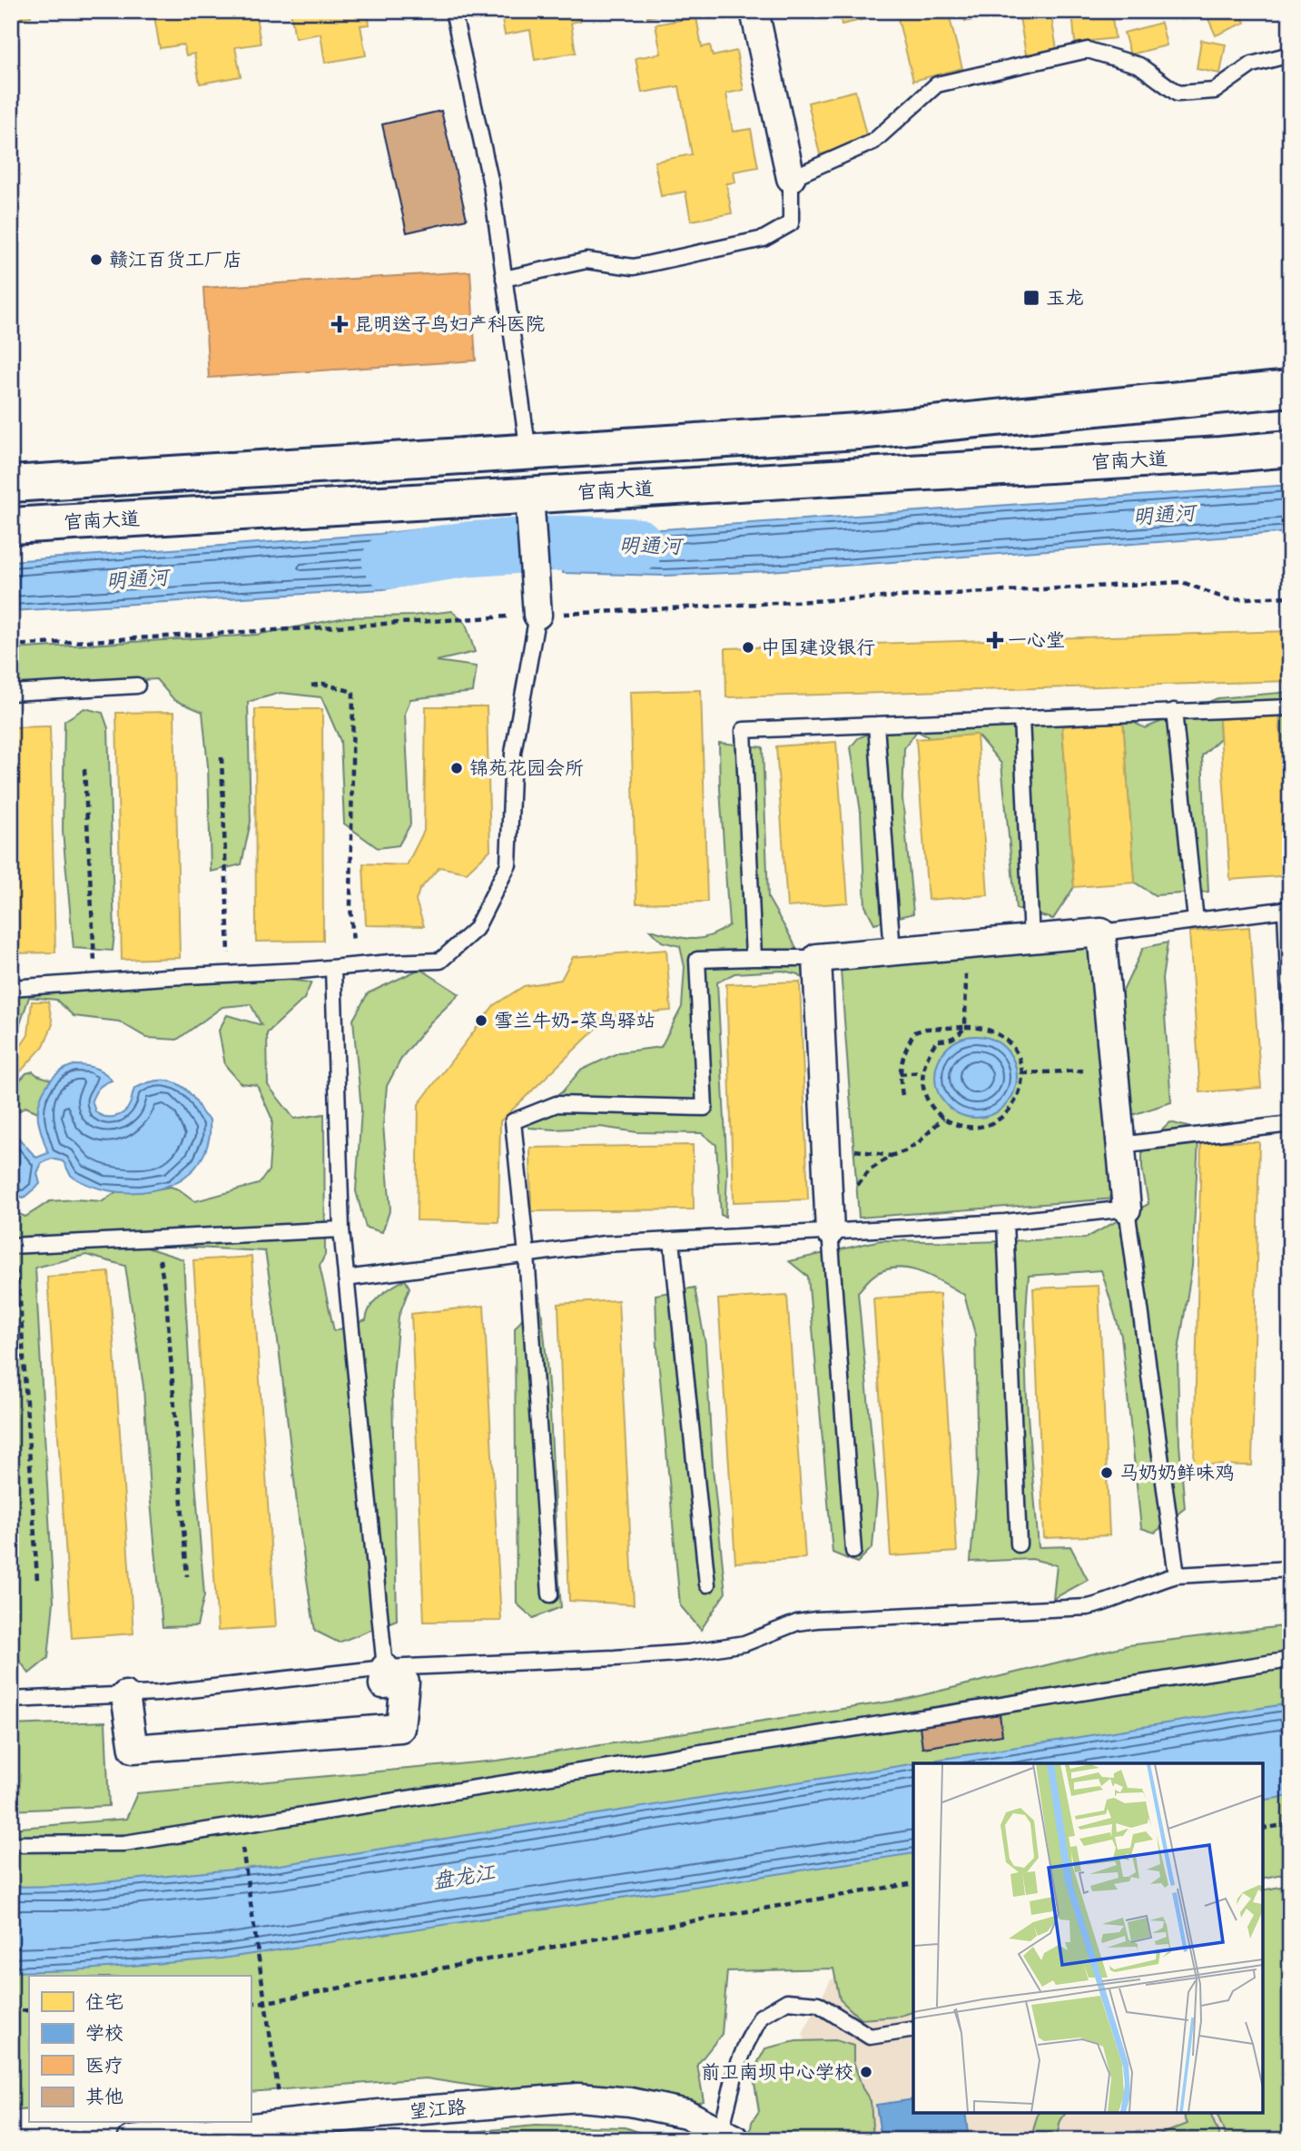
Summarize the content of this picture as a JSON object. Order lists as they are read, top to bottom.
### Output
{
  "streets": {
    "main road": ["官南大道"],
    "street": ["望江路"]
  },
  "water": ["明通河", "盘龙江"],
  "places": {
    "other": [
      "赣江百货工厂店",
      "中国建设银行",
      "锦苑花园会所",
      "雪兰牛奶-菜鸟驿站",
      "马奶奶鲜味鸡",
      "前卫南坝中心学校"
    ],
    "transit": ["玉龙"],
    "health": ["昆明送子鸟妇产科医院", "一心堂"]
  },
  "legend": [
    "住宅",
    "学校",
    "医疗",
    "其他"
  ]
}
